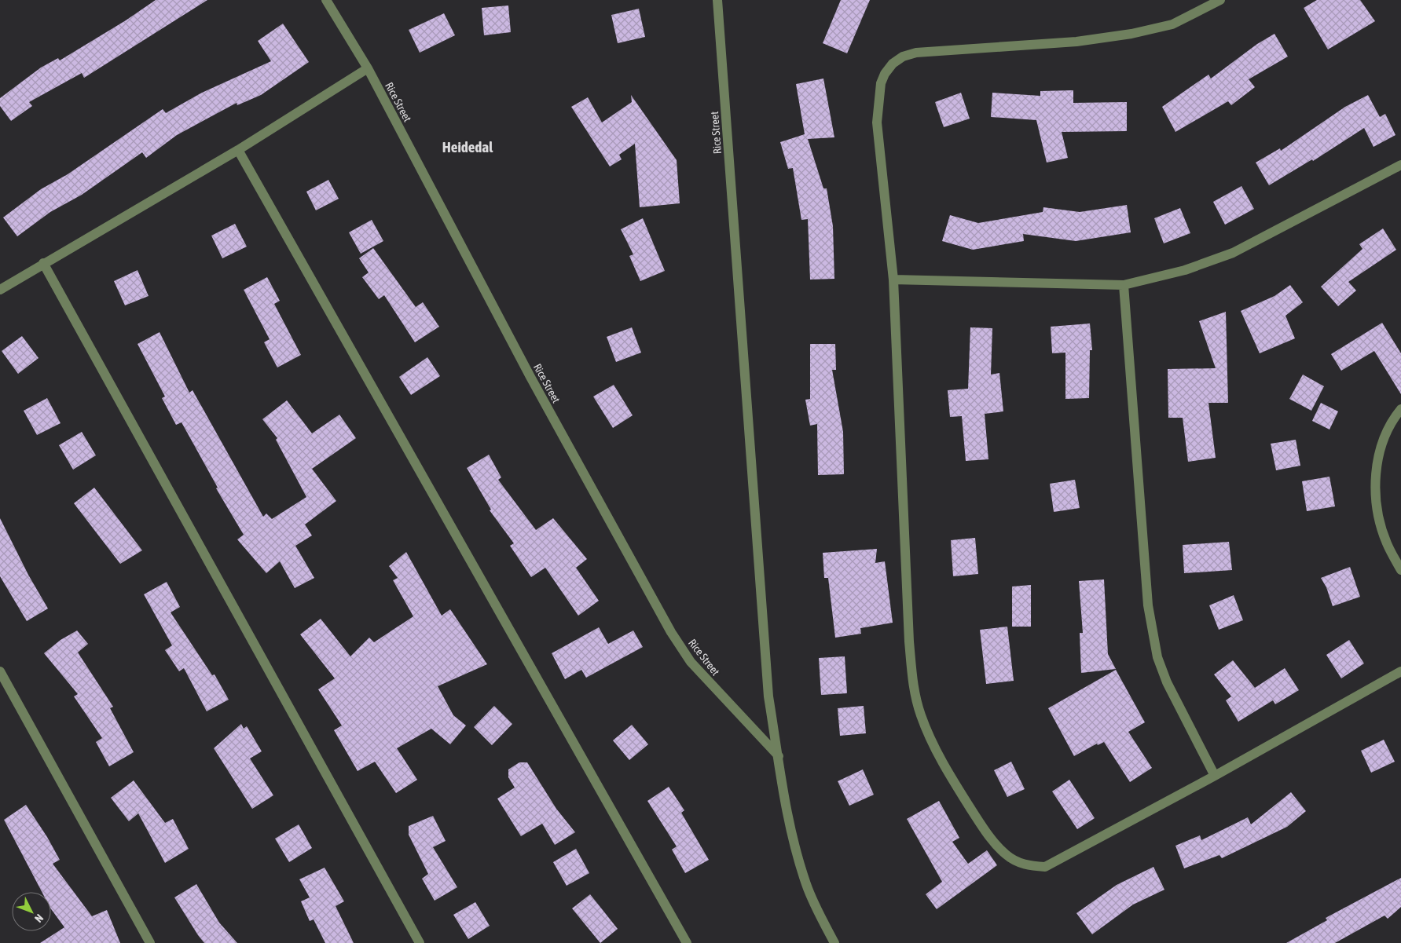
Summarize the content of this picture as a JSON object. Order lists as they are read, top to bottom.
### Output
{
  "streets": {
    "street": ["Rice Street"]
  },
  "districts": ["Heidedal"],
  "north": "bottom right"
}
